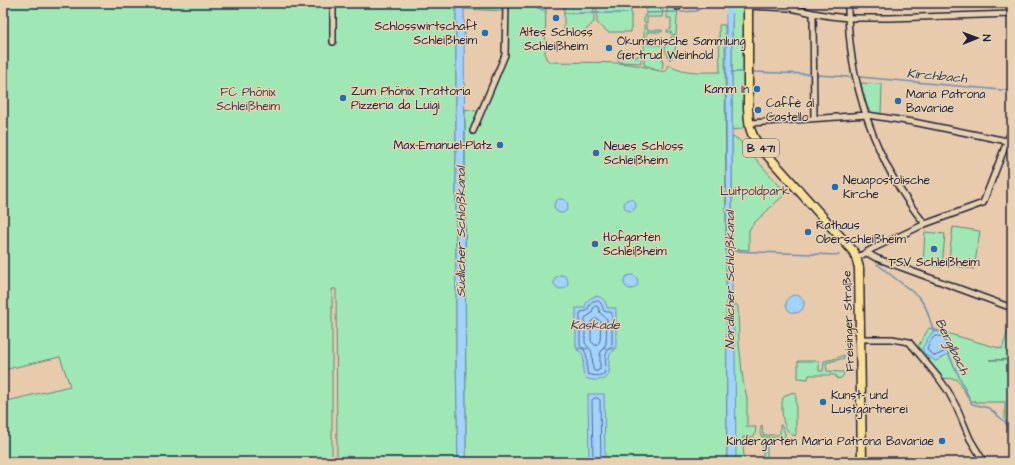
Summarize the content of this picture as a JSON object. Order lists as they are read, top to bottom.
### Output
{
  "streets": {
    "main road": ["B 471", "Freisinger Straße"]
  },
  "water": [
    "Kirchbach",
    "Südlicher Schloßkanal",
    "Nördlicher Schloßkanal",
    "Kaskade",
    "Berglbach"
  ],
  "parks": ["FC Phönix Schleißheim", "Luitpoldpark"],
  "places": [
    "Altes Schloss Schleißheim",
    "Schlosswirtschaft Schleißheim",
    "Ökumenische Sammlung Gertrud Weinhold",
    "Kamm In",
    "Zum Phönix Trattoria Pizzeria da Luigi",
    "Maria Patrona Bavariae",
    "Caffè al Castello",
    "Max-Emanuel-Platz",
    "Neues Schloss Schleißheim",
    "Neuapostolische Kirche",
    "Rathaus Oberschleißheim",
    "Hofgarten Schleißheim",
    "TSV Schleißheim",
    "Kunst- und Lustgärtnerei",
    "Kindergarten Maria Patrona Bavariae"
  ],
  "north": "right"
}
